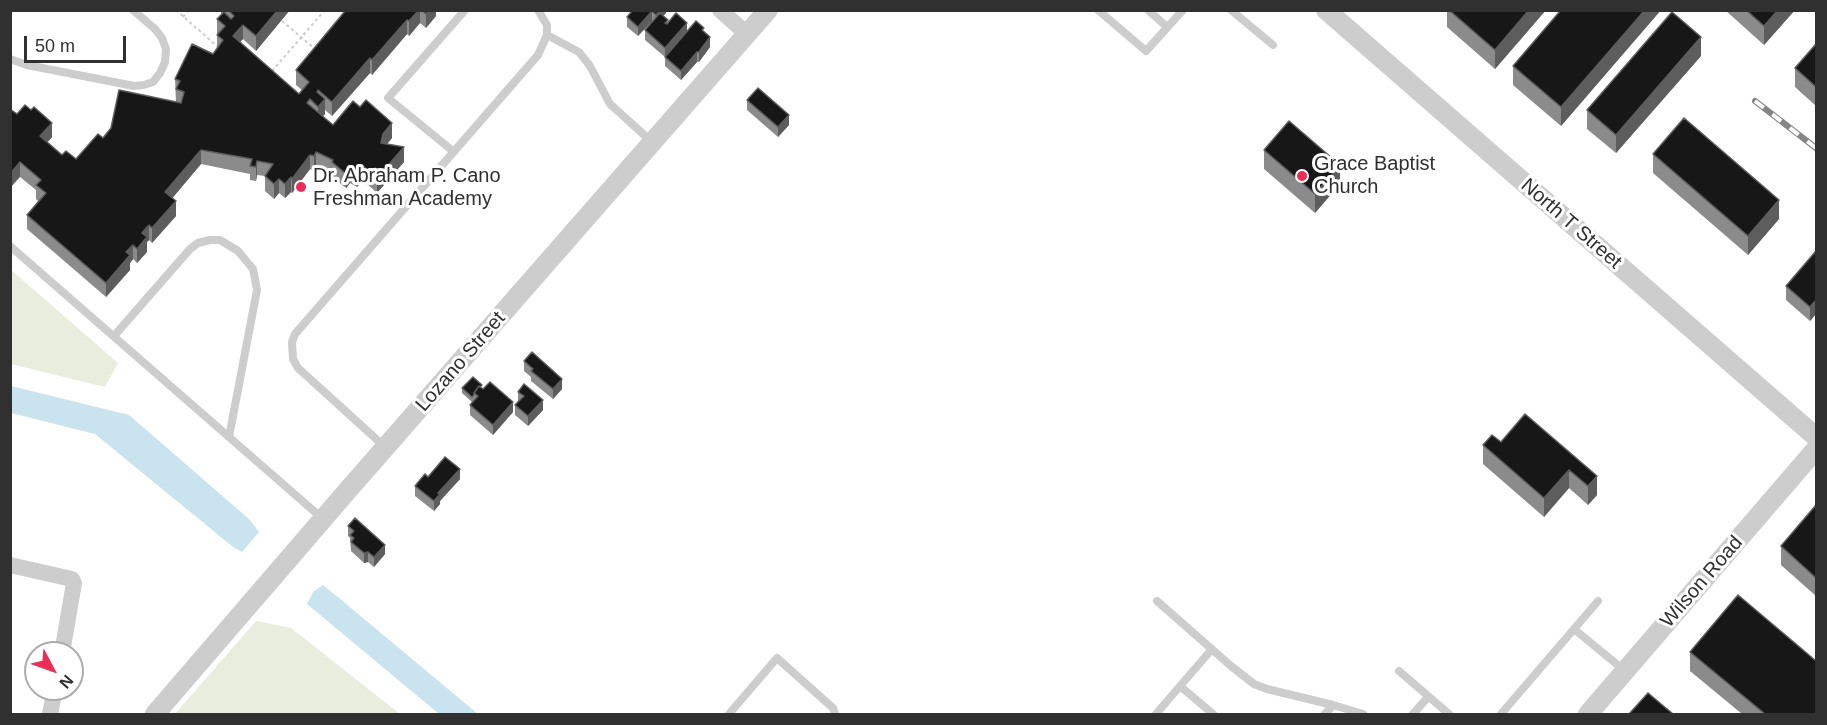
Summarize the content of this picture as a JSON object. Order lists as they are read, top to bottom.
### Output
{
  "streets": {
    "street": ["North T Street", "Lozano Street", "Wilson Road"]
  },
  "places": ["Grace Baptist Church", "Dr. Abraham P. Cano Freshman Academy"],
  "scale_bar": "50 m",
  "north": "bottom right"
}
